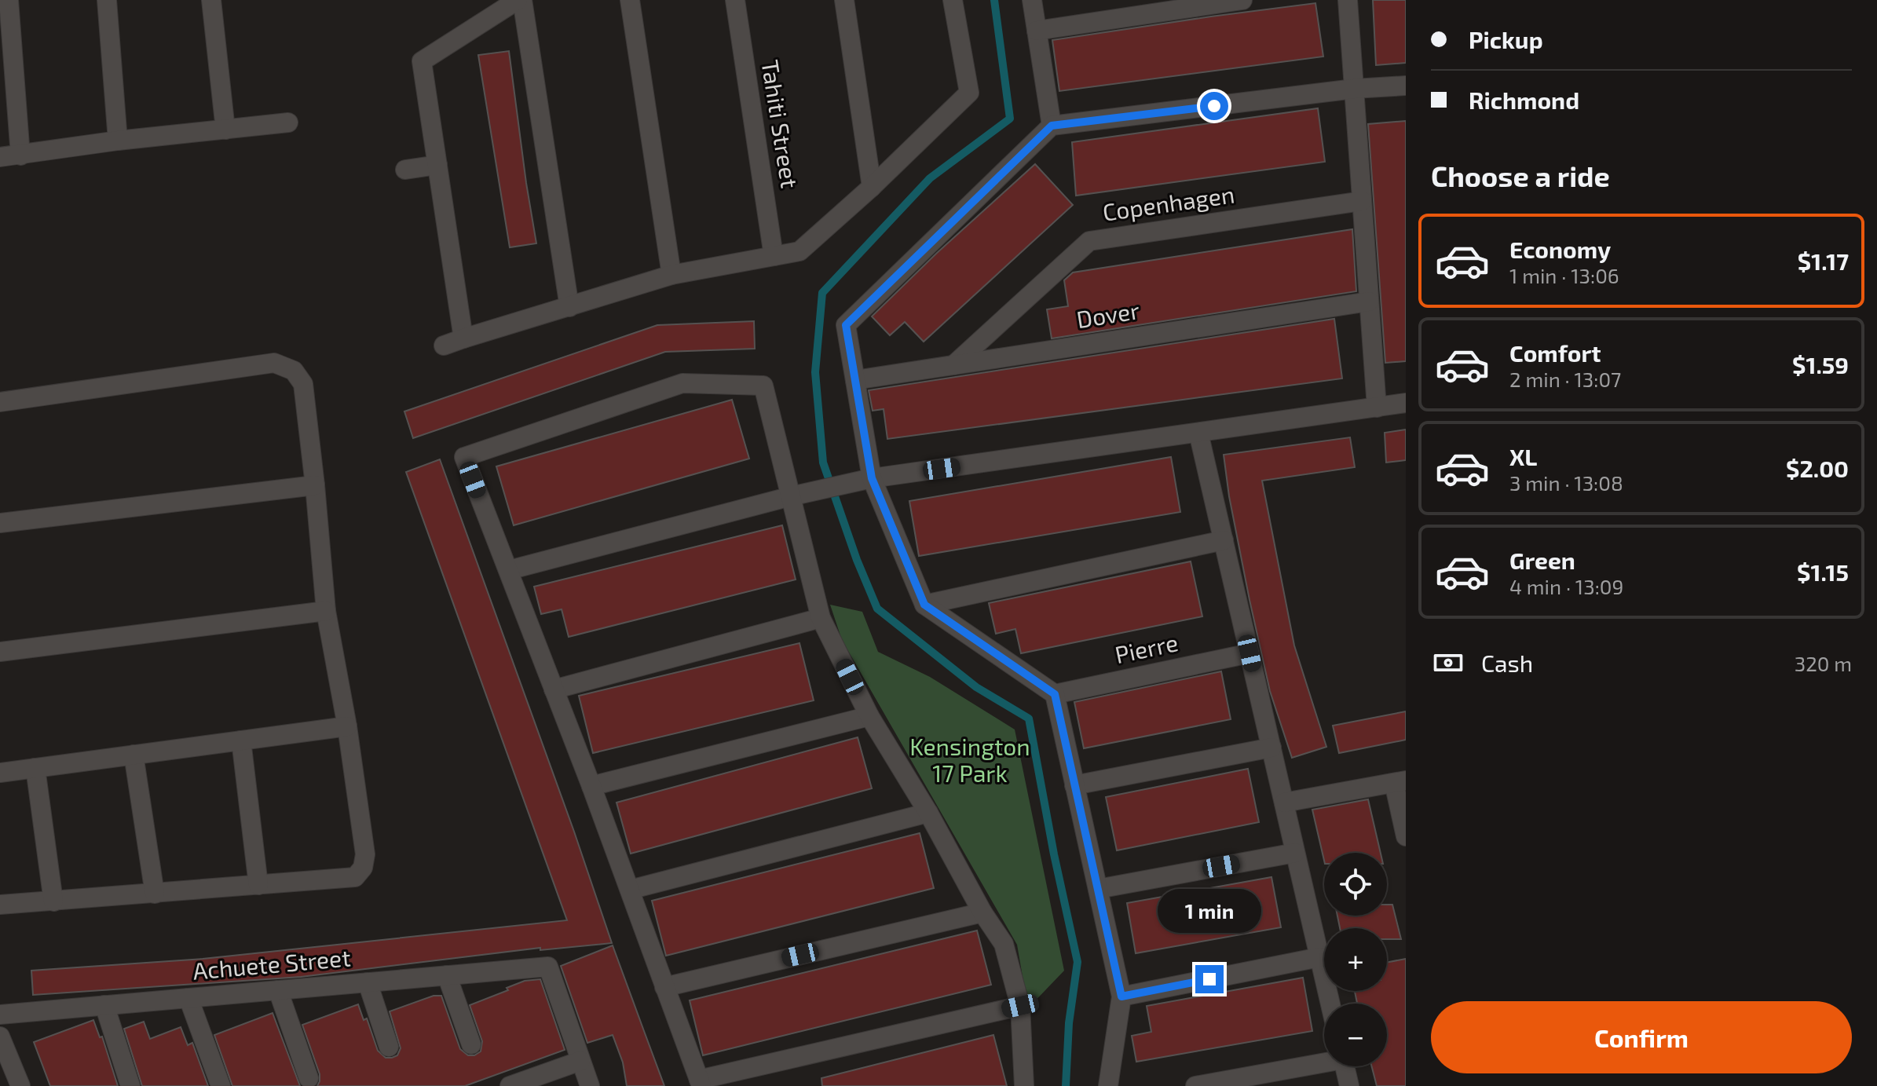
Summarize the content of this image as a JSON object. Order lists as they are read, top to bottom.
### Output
{
  "streets": {
    "street": [
      "Tahiti Street",
      "Copenhagen",
      "Dover",
      "Pierre",
      "Achuete Street"
    ]
  },
  "crossings": [
    ["Copenhagen", "Dover"]
  ],
  "parks": ["Kensington 17 Park"],
  "page": {
    "banner": ["Pickup", "Richmond"],
    "heading": "Choose a ride",
    "list": [
      {
        "name": "Economy",
        "note": "1 min · 13:06",
        "value": "$1.17"
      },
      {
        "name": "Comfort",
        "note": "2 min · 13:07",
        "value": "$1.59"
      },
      {
        "name": "XL",
        "note": "3 min · 13:08",
        "value": "$2.00"
      },
      {
        "name": "Green",
        "note": "4 min · 13:09",
        "value": "$1.15"
      }
    ],
    "pay": ["Cash", "320 m"],
    "map_buttons": ["+", "−"],
    "bubble": "1 min",
    "buttons": "Confirm"
  }
}
